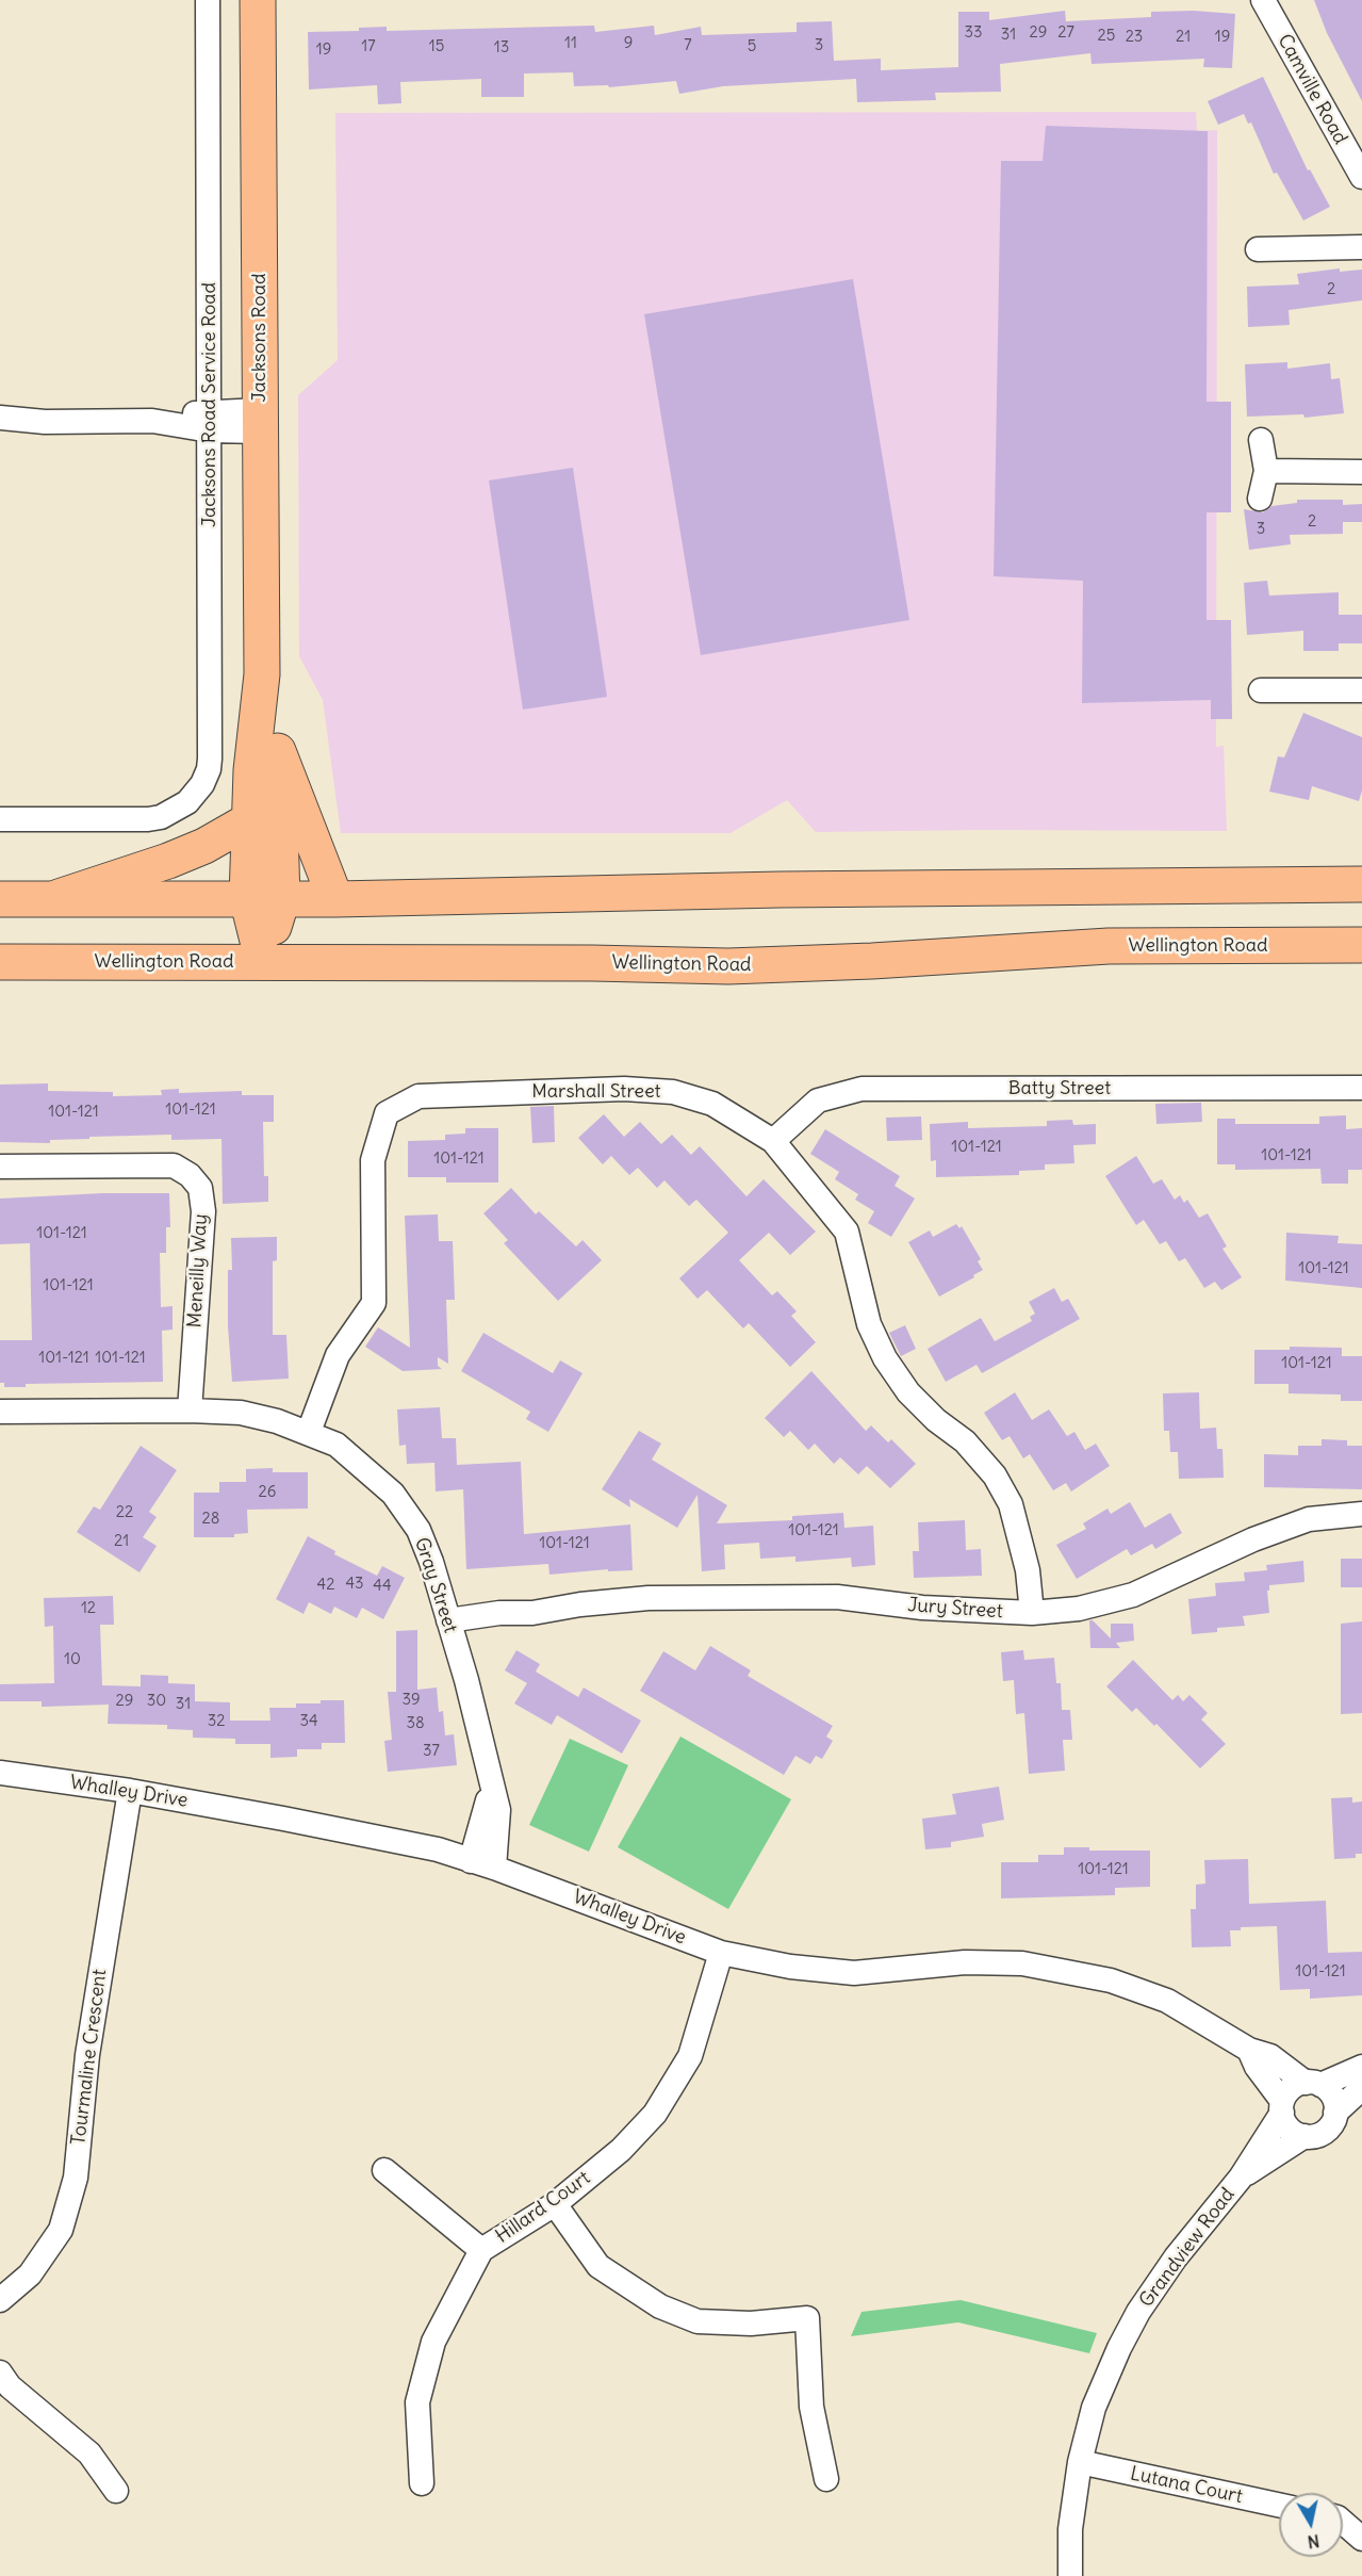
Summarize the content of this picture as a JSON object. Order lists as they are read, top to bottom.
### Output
{
  "streets": {
    "main road": ["Jacksons Road", "Wellington Road"],
    "street": [
      "Camville Road",
      "Jacksons Road Service Road",
      "Batty Street",
      "Marshall Street",
      "Meneilly Way",
      "Gray Street",
      "Jury Street",
      "Whalley Drive",
      "Tourmaline Crescent",
      "Hillard Court",
      "Grandview Road",
      "Lutana Court"
    ]
  },
  "crossings": [
    ["Jacksons Road", "Wellington Road"],
    ["Batty Street", "Marshall Street"],
    ["Marshall Street", "Gray Street"],
    ["Marshall Street", "Jury Street"],
    ["Meneilly Way", "Gray Street"],
    ["Gray Street", "Jury Street"],
    ["Gray Street", "Whalley Drive"],
    ["Whalley Drive", "Tourmaline Crescent"],
    ["Whalley Drive", "Hillard Court"],
    ["Whalley Drive", "Grandview Road"],
    ["Grandview Road", "Lutana Court"]
  ],
  "house_numbers": [
    "33",
    "29",
    "27",
    "31",
    "25",
    "23",
    "21",
    "19",
    "11",
    "9",
    "7",
    "3",
    "17",
    "15",
    "5",
    "13",
    "19",
    "2",
    "2",
    "3",
    "101-121",
    "101-121",
    "101-121",
    "101-121",
    "101-121",
    "101-121",
    "101-121",
    "101-121",
    "101-121",
    "101-121",
    "101-121",
    "26",
    "22",
    "28",
    "101-121",
    "21",
    "101-121",
    "43",
    "42",
    "44",
    "12",
    "10",
    "39",
    "29",
    "30",
    "31",
    "32",
    "34",
    "38",
    "37",
    "101-121",
    "101-121"
  ],
  "north": "bottom"
}
